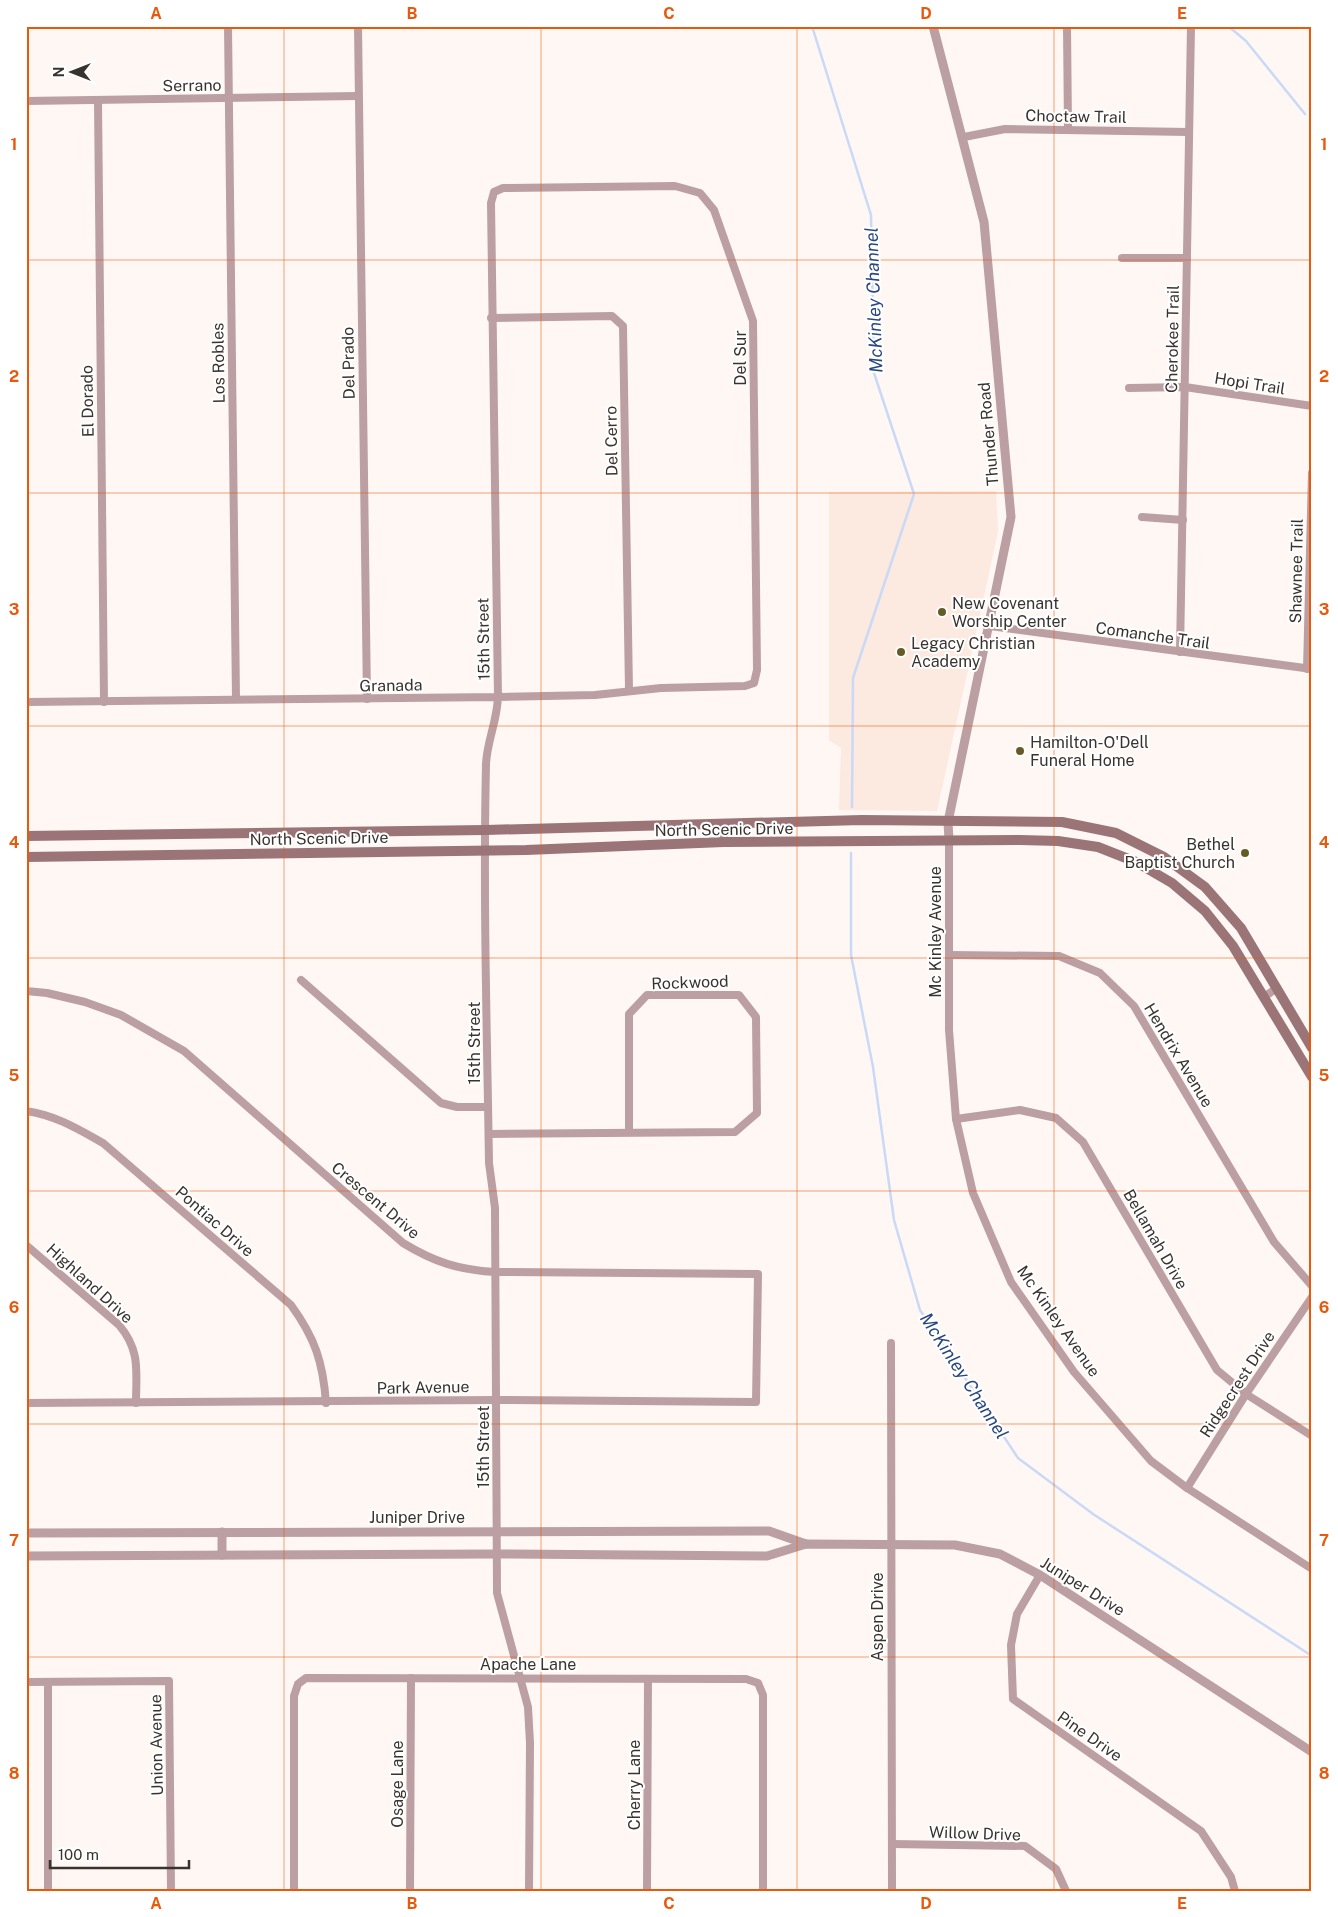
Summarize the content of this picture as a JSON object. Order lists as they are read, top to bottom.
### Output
{
  "streets": {
    "main road": ["North Scenic Drive"],
    "street": [
      "Serrano",
      "Choctaw Trail",
      "Cherokee Trail",
      "Del Sur",
      "Los Robles",
      "Del Prado",
      "Hopi Trail",
      "El Dorado",
      "Thunder Road",
      "Del Cerro",
      "Shawnee Trail",
      "Comanche Trail",
      "15th Street",
      "Granada",
      "Mc Kinley Avenue",
      "Rockwood",
      "Hendrix Avenue",
      "Crescent Drive",
      "Pontiac Drive",
      "Bellamah Drive",
      "Highland Drive",
      "Ridgecrest Drive",
      "Park Avenue",
      "Juniper Drive",
      "Aspen Drive",
      "Apache Lane",
      "Pine Drive",
      "Union Avenue",
      "Osage Lane",
      "Cherry Lane",
      "Willow Drive"
    ]
  },
  "crossings": [
    ["Serrano", "Los Robles"],
    ["Serrano", "Del Prado"],
    ["Serrano", "El Dorado"],
    ["Choctaw Trail", "Cherokee Trail"],
    ["Choctaw Trail", "Thunder Road"],
    ["Cherokee Trail", "Hopi Trail"],
    ["Cherokee Trail", "Comanche Trail"],
    ["Del Sur", "15th Street"],
    ["Del Sur", "Granada"],
    ["Los Robles", "Granada"],
    ["Del Prado", "Granada"],
    ["El Dorado", "Granada"],
    ["Thunder Road", "Comanche Trail"],
    ["Thunder Road", "North Scenic Drive"],
    ["Thunder Road", "Mc Kinley Avenue"],
    ["Del Cerro", "15th Street"],
    ["Del Cerro", "Granada"],
    ["Shawnee Trail", "Comanche Trail"],
    ["15th Street", "Granada"],
    ["15th Street", "North Scenic Drive"],
    ["15th Street", "Rockwood"],
    ["15th Street", "Crescent Drive"],
    ["15th Street", "Park Avenue"],
    ["15th Street", "Juniper Drive"],
    ["15th Street", "Apache Lane"],
    ["North Scenic Drive", "Mc Kinley Avenue"],
    ["Mc Kinley Avenue", "Hendrix Avenue"],
    ["Mc Kinley Avenue", "Bellamah Drive"],
    ["Mc Kinley Avenue", "Ridgecrest Drive"],
    ["Crescent Drive", "Park Avenue"],
    ["Pontiac Drive", "Park Avenue"],
    ["Bellamah Drive", "Ridgecrest Drive"],
    ["Highland Drive", "Park Avenue"],
    ["Juniper Drive", "Aspen Drive"],
    ["Juniper Drive", "Pine Drive"],
    ["Aspen Drive", "Willow Drive"],
    ["Apache Lane", "Osage Lane"],
    ["Apache Lane", "Cherry Lane"]
  ],
  "water": ["McKinley Channel"],
  "places": [
    "New Covenant Worship Center",
    "Legacy Christian Academy",
    "Hamilton-O'Dell Funeral Home",
    "Bethel Baptist Church"
  ],
  "scale_bar": "100 m",
  "north": "left",
  "grid": {
    "columns": [
      "A",
      "B",
      "C",
      "D",
      "E"
    ],
    "rows": [
      "1",
      "2",
      "3",
      "4",
      "5",
      "6",
      "7",
      "8"
    ]
  }
}
